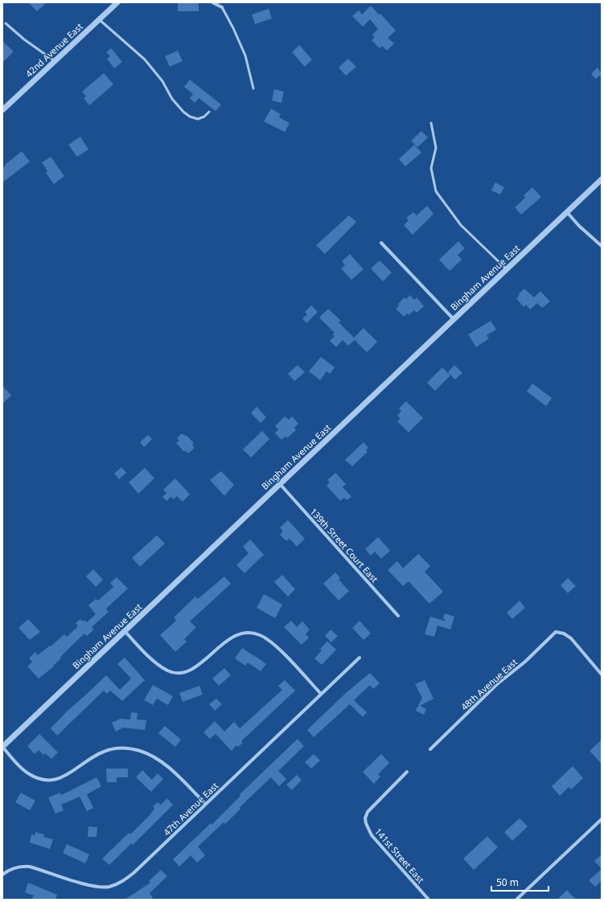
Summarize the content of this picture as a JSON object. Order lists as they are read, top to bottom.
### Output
{
  "streets": {
    "street": [
      "42nd Avenue East",
      "Bingham Avenue East",
      "139th Street Court East",
      "48th Avenue East",
      "47th Avenue East",
      "141st Street East"
    ]
  },
  "crossings": [
    ["Bingham Avenue East", "139th Street Court East"]
  ],
  "scale_bar": "50 m"
}
